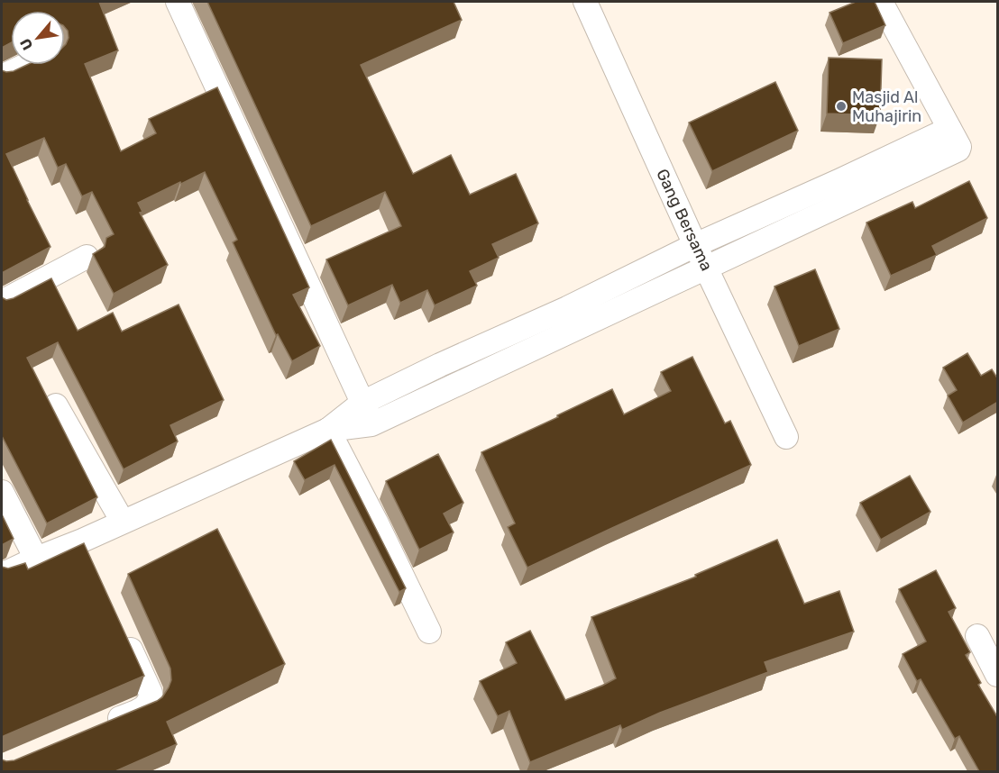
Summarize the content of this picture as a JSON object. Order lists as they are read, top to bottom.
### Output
{
  "streets": {
    "street": ["Gang Bersama"]
  },
  "places": ["Masjid Al Muhajirin"],
  "north": "bottom left"
}
